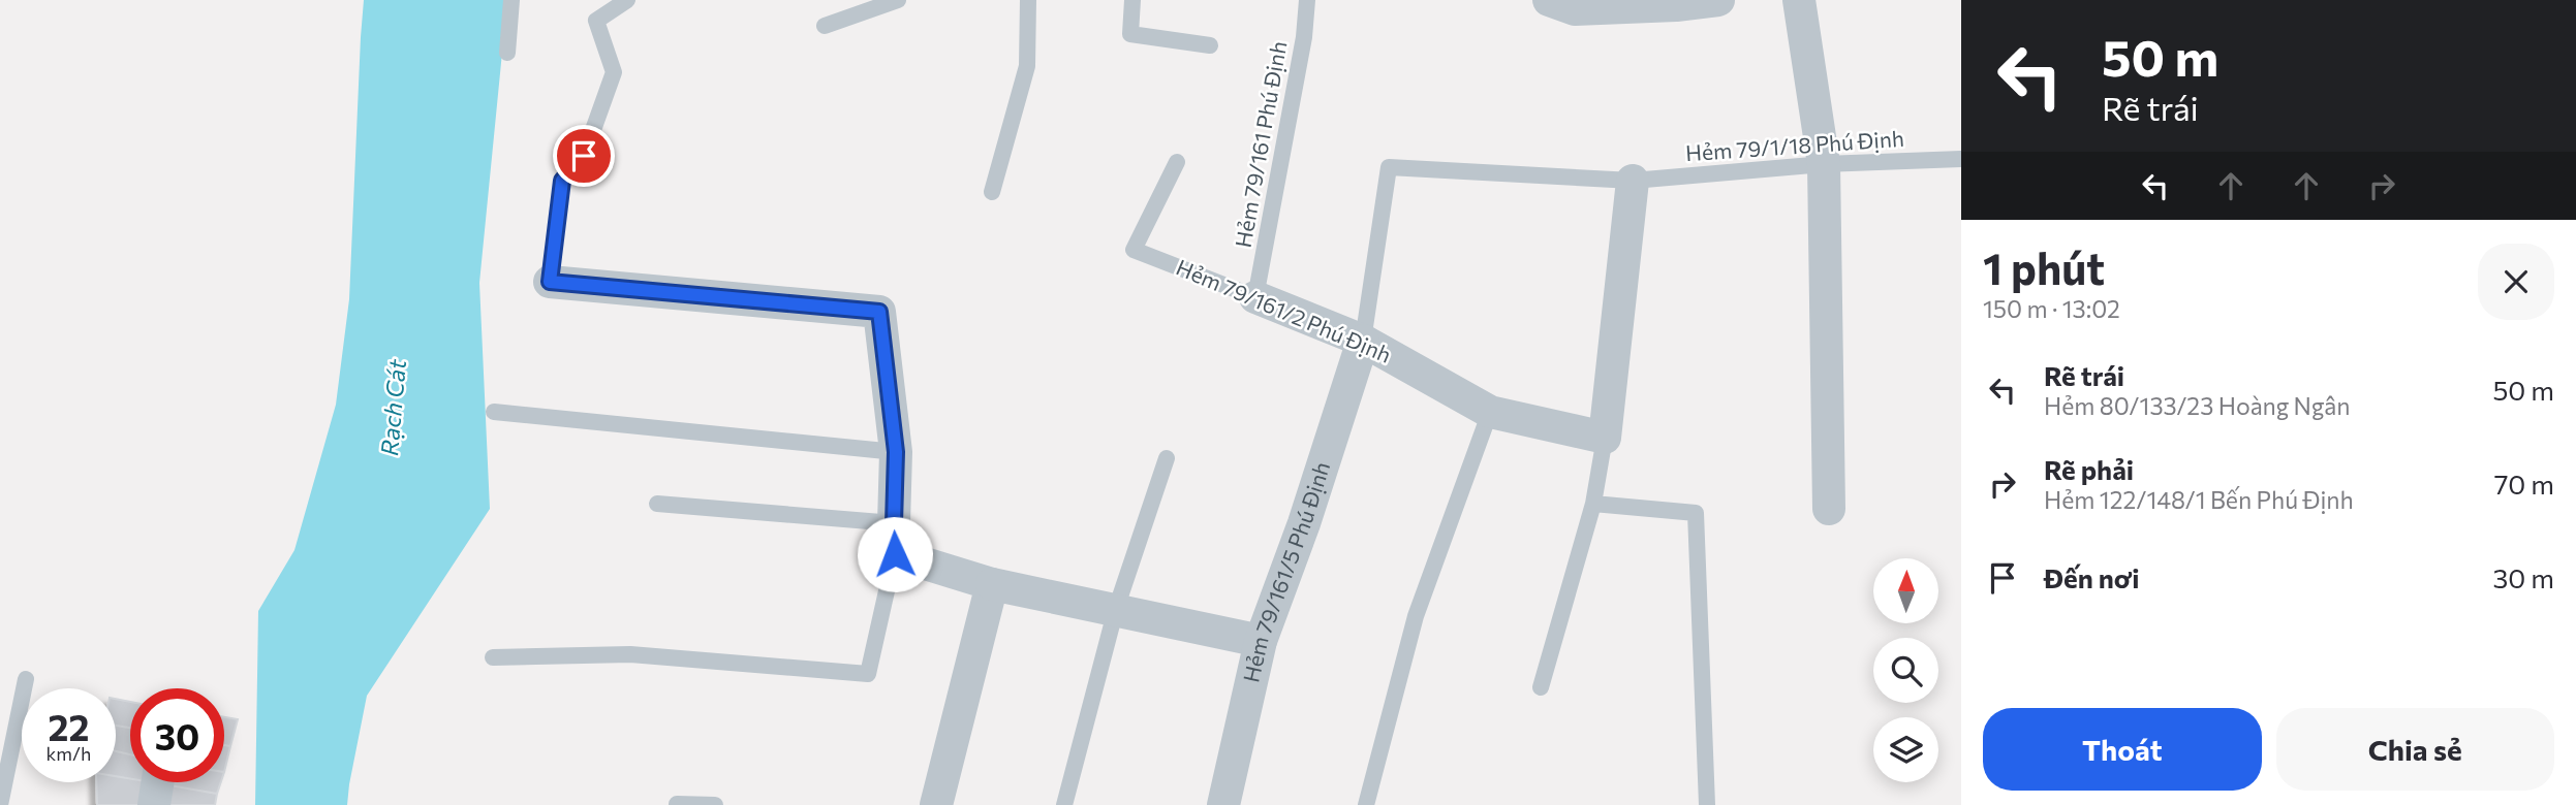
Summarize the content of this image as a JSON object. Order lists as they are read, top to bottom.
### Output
{
  "streets": {
    "street": ["Hẻm 79/161/2 Phú Định", "Hẻm 79/161/5 Phú Định"],
    "lane": ["Hẻm 79/161 Phú Định", "Hẻm 79/1/18 Phú Định"]
  },
  "crossings": [
    ["Hẻm 79/161 Phú Định", "Hẻm 79/161/2 Phú Định"],
    ["Hẻm 79/1/18 Phú Định", "Hẻm 79/161/2 Phú Định"],
    ["Hẻm 79/1/18 Phú Định", "Hẻm 79/161/5 Phú Định"],
    ["Hẻm 79/161/2 Phú Định", "Hẻm 79/161/5 Phú Định"]
  ],
  "water": ["Rạch Cát"],
  "north": "top",
  "page": {
    "turn": ["50 m", "Rẽ trái"],
    "heading": ["1 phút", "150 m · 13:02"],
    "list": [
      {
        "name": "Rẽ trái",
        "note": "Hẻm 80/133/23 Hoàng Ngân",
        "value": "50 m"
      },
      {
        "name": "Rẽ phải",
        "note": "Hẻm 122/148/1 Bến Phú Định",
        "value": "70 m"
      },
      {
        "name": "Đến nơi",
        "value": "30 m"
      }
    ],
    "speed": "22 km/h",
    "limit": "30",
    "buttons": ["Thoát", "Chia sẻ"]
  }
}
